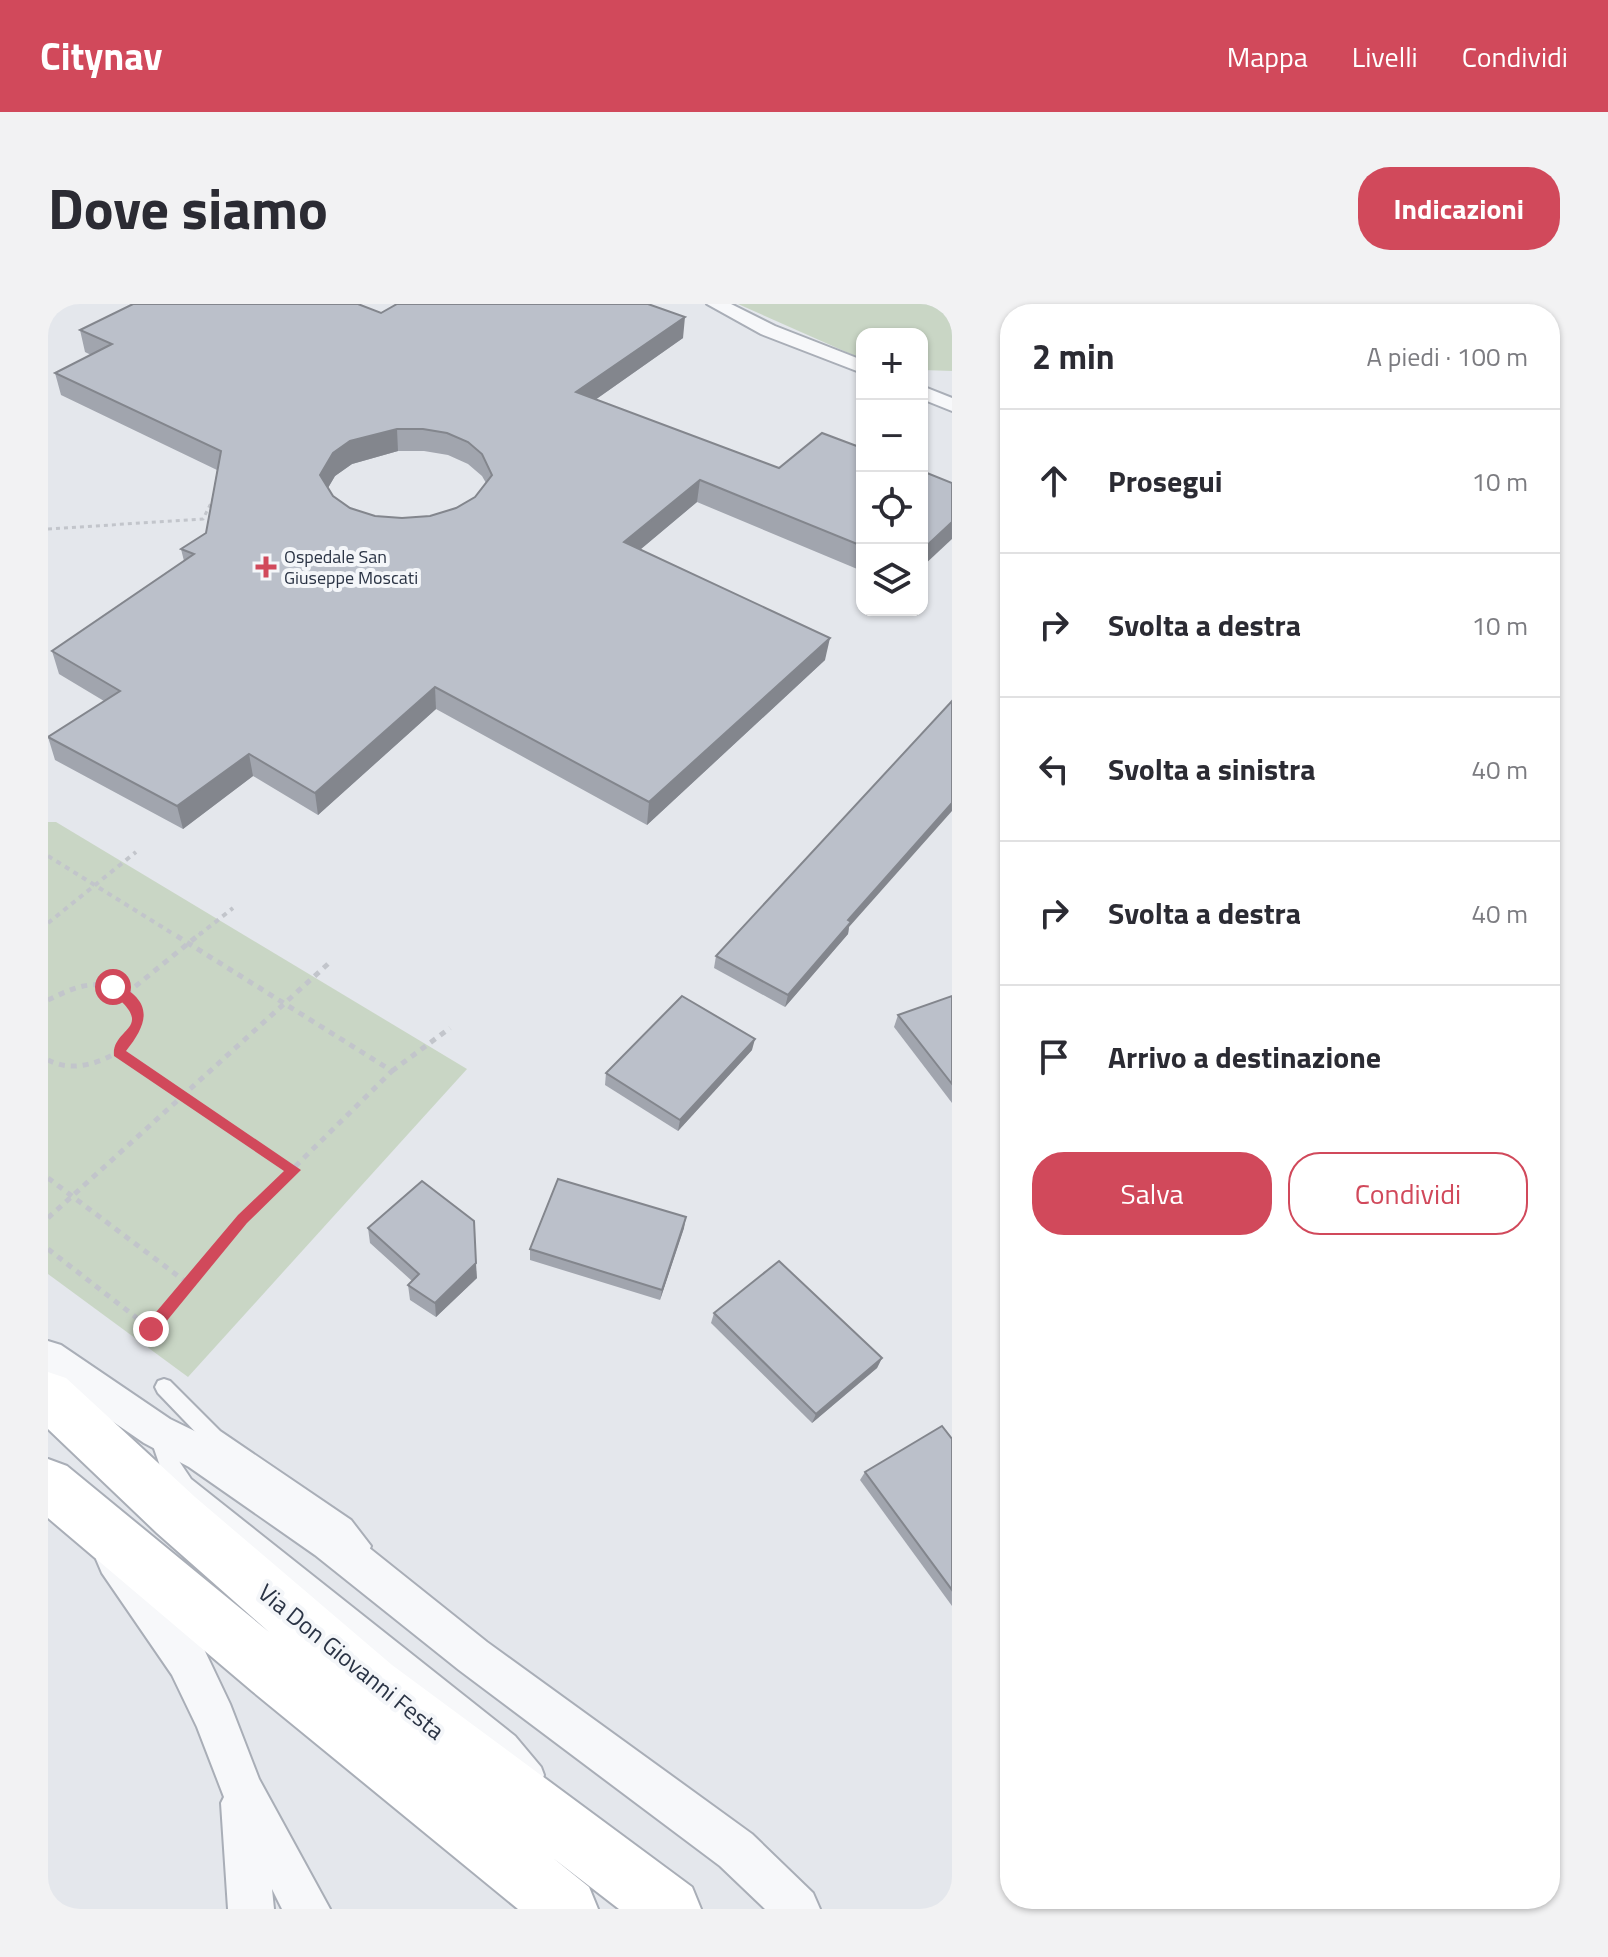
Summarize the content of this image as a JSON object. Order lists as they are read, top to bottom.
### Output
{
  "streets": {
    "main road": ["Via Don Giovanni Festa"]
  },
  "places": {
    "health": ["Ospedale San Giuseppe Moscati"]
  },
  "page": {
    "header": "Citynav",
    "nav": ["Mappa", "Livelli", "Condividi"],
    "title": "Dove siamo",
    "buttons": [
      "Indicazioni",
      ["Salva", "Condividi"]
    ],
    "heading": ["2 min", "A piedi · 100 m"],
    "map_buttons": ["+", "−"],
    "list": [
      ["Prosegui", "10 m"],
      ["Svolta a destra", "10 m"],
      ["Svolta a sinistra", "40 m"],
      ["Svolta a destra", "40 m"],
      "Arrivo a destinazione"
    ]
  }
}
